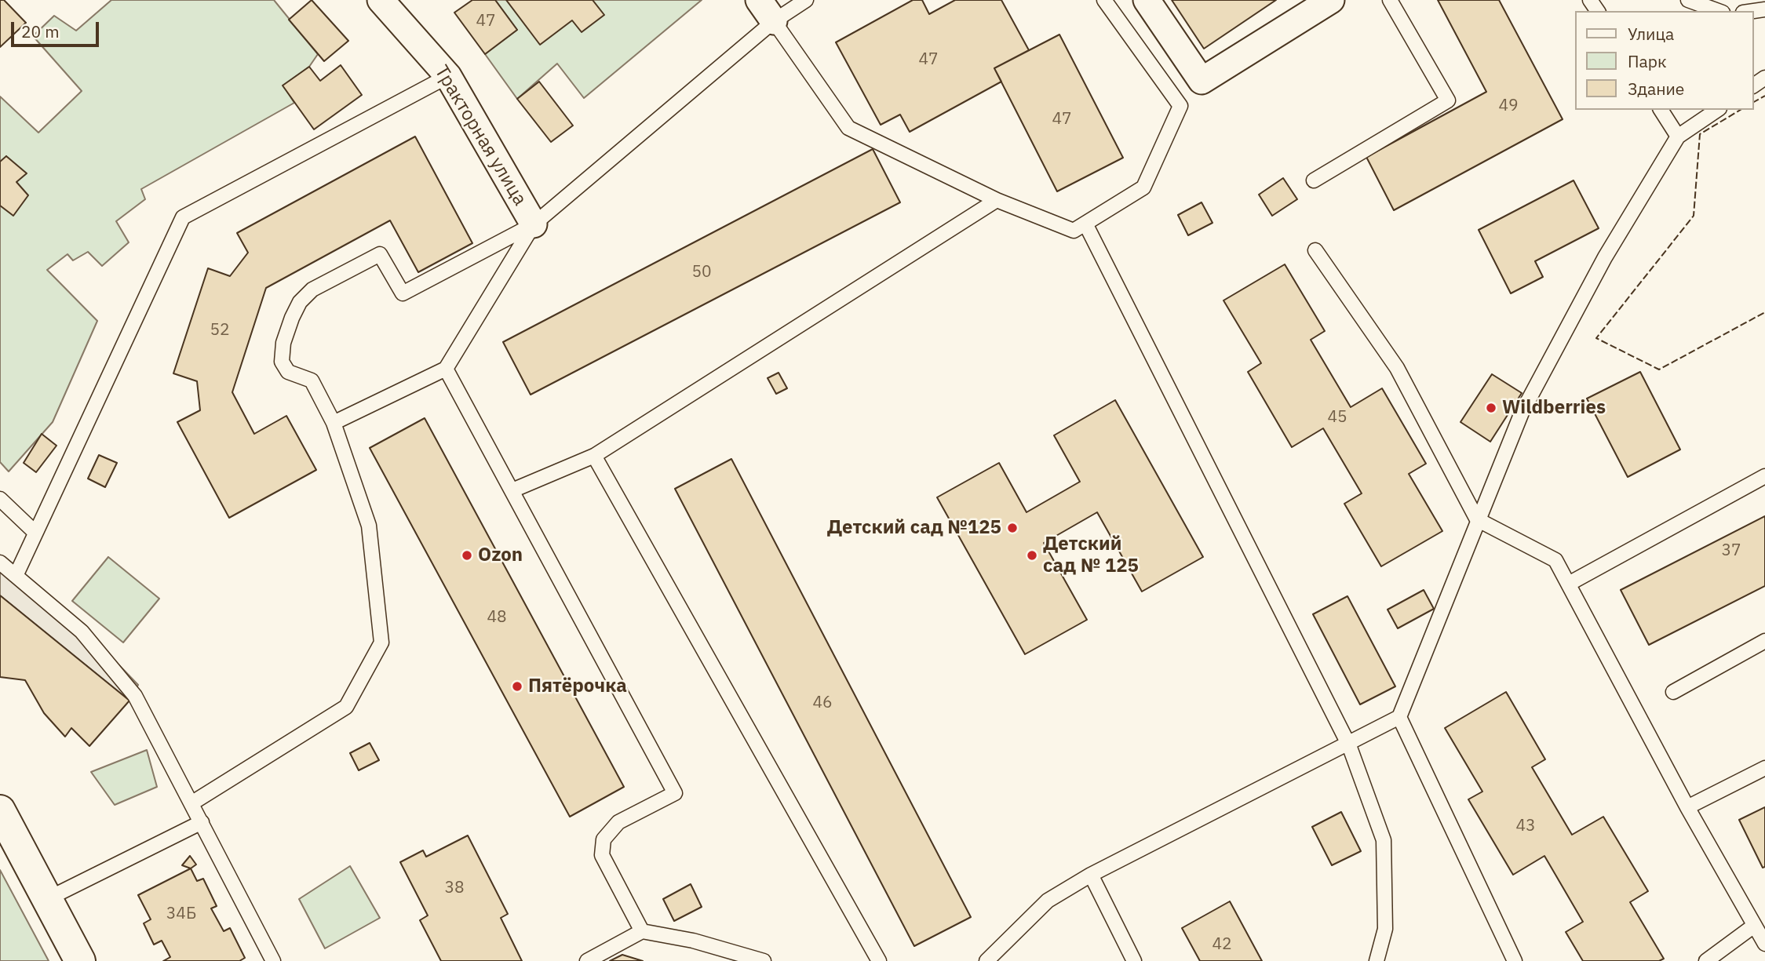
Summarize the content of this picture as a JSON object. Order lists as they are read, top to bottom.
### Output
{
  "streets": {
    "street": ["Тракторная улица"]
  },
  "places": [
    "Wildberries",
    "Детский сад №125",
    "Ozon",
    "Детский сад № 125",
    "Пятёрочка"
  ],
  "house_numbers": [
    "47",
    "47",
    "49",
    "47",
    "50",
    "52",
    "45",
    "37",
    "48",
    "46",
    "43",
    "38",
    "34Б",
    "42"
  ],
  "legend": ["Улица", "Парк", "Здание"],
  "scale_bar": "20 m"
}
